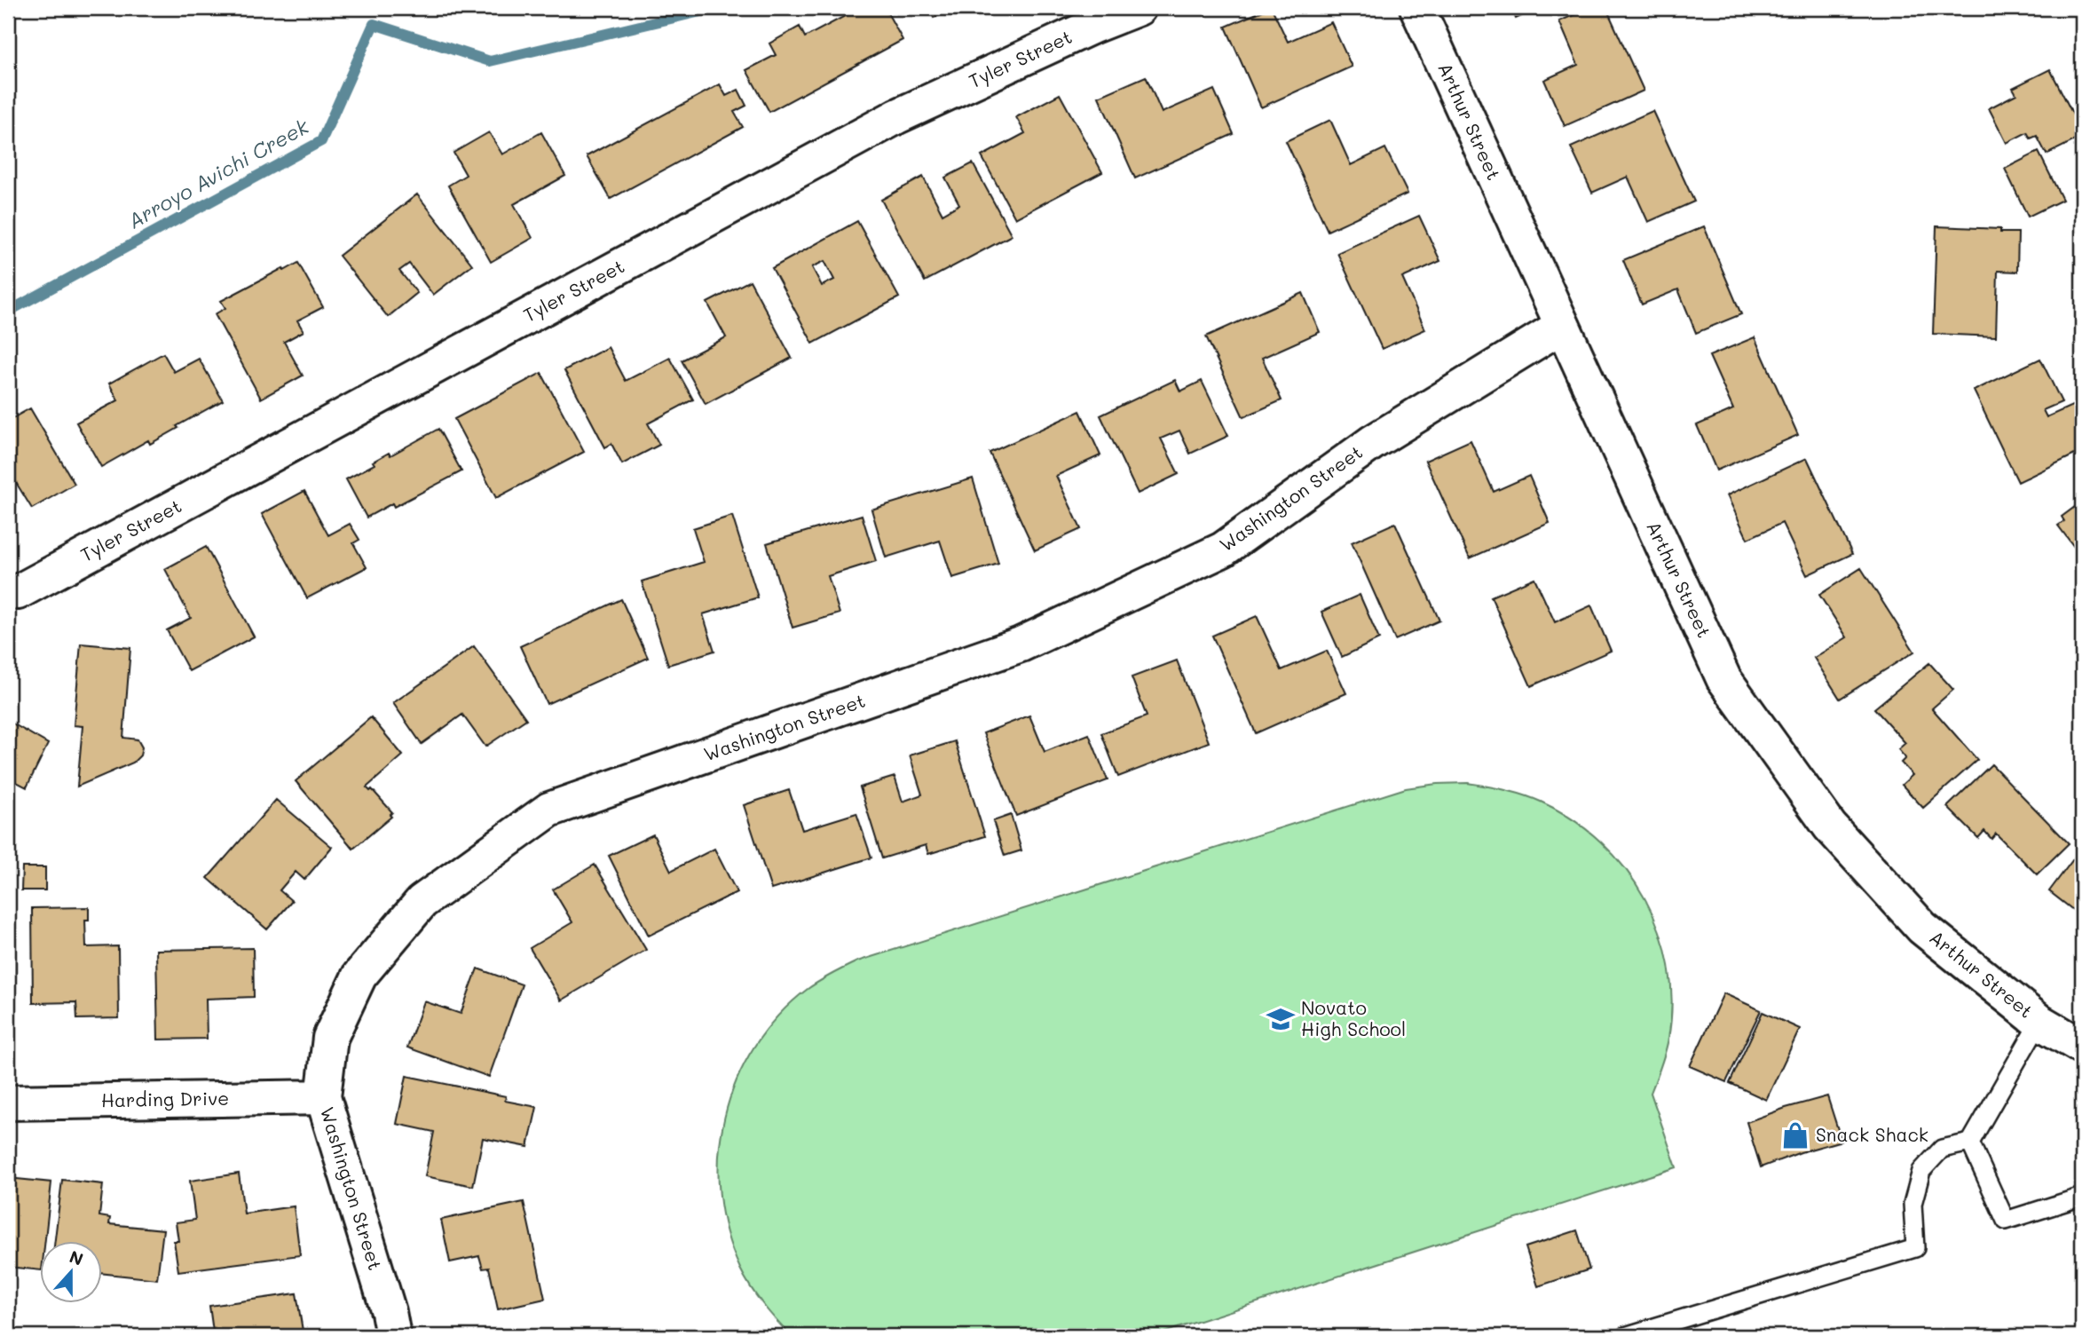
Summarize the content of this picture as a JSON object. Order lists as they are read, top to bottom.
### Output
{
  "streets": {
    "street": [
      "Tyler Street",
      "Arthur Street",
      "Washington Street",
      "Harding Drive"
    ]
  },
  "crossings": [
    ["Arthur Street", "Washington Street"],
    ["Washington Street", "Harding Drive"]
  ],
  "water": ["Arroyo Avichi Creek"],
  "places": {
    "school or university": ["Novato High School"],
    "shop": ["Snack Shack"]
  },
  "north": "top"
}
